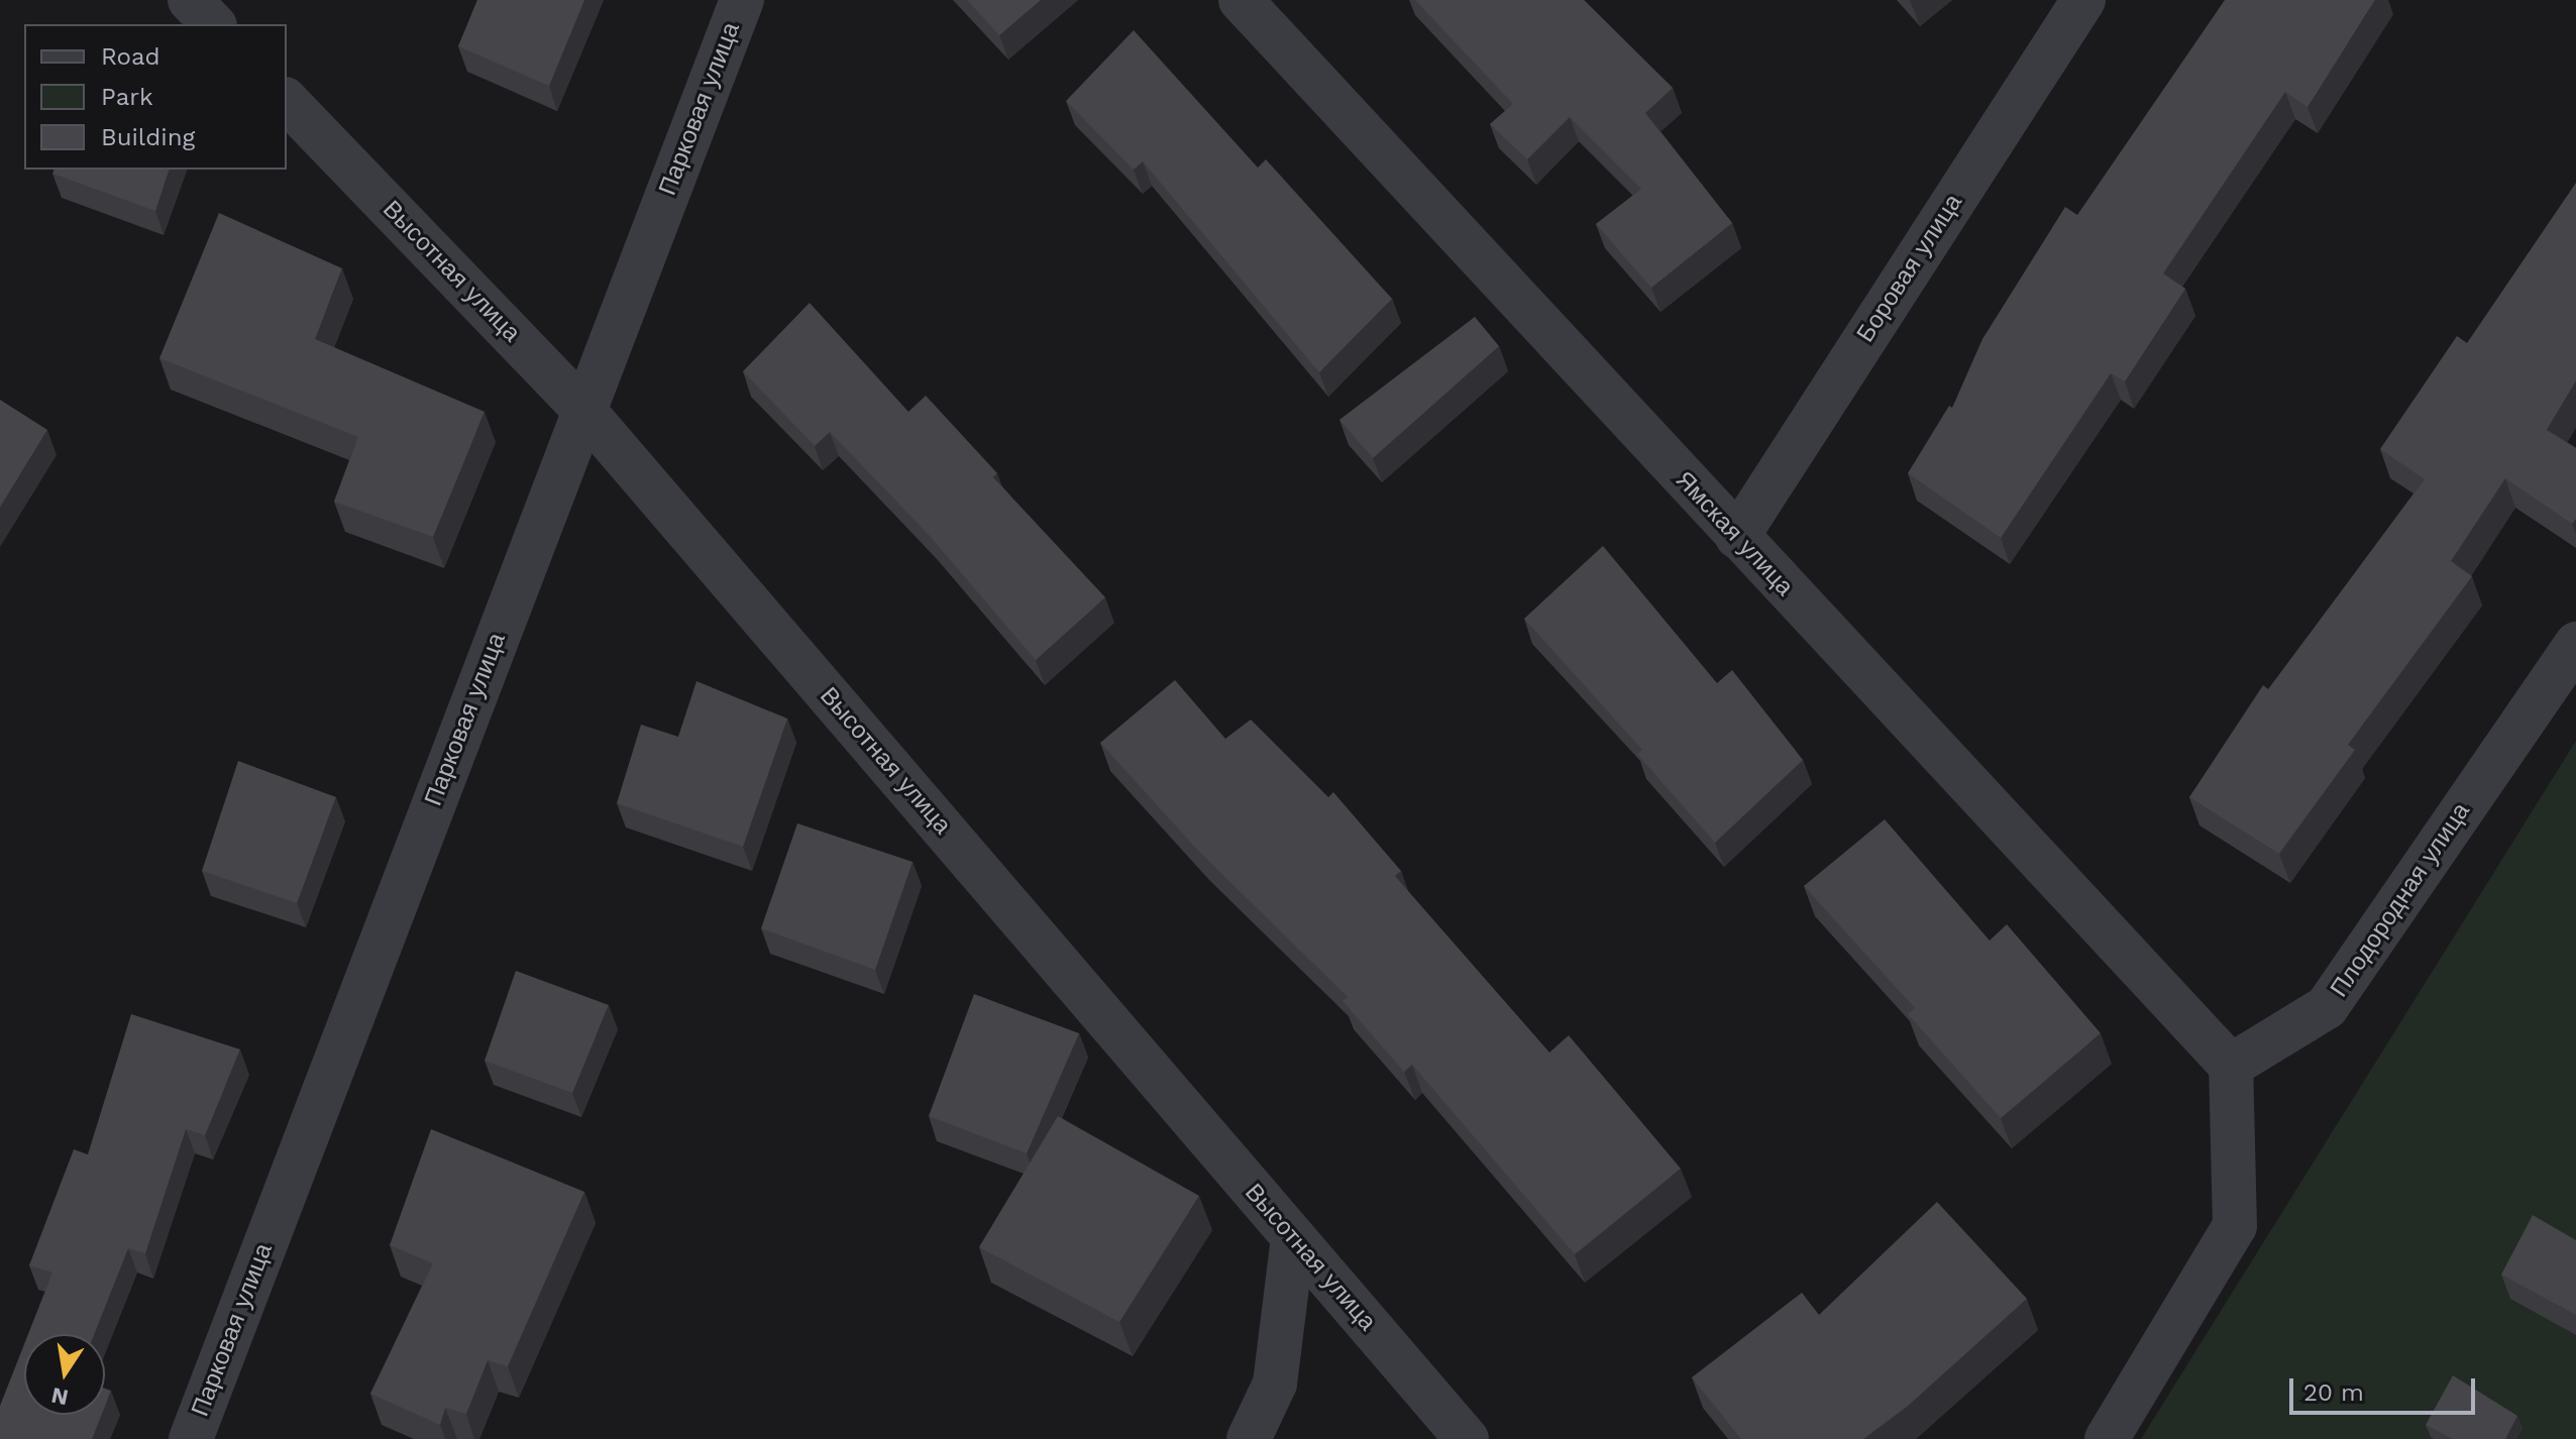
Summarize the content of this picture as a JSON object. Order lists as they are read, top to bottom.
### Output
{
  "streets": {
    "street": [
      "Парковая улица",
      "Боровая улица",
      "Высотная улица",
      "Ямская улица",
      "Плодородная улица"
    ]
  },
  "crossings": [
    ["Парковая улица", "Высотная улица"],
    ["Боровая улица", "Ямская улица"],
    ["Ямская улица", "Плодородная улица"]
  ],
  "legend": ["Road", "Park", "Building"],
  "scale_bar": "20 m",
  "north": "bottom"
}
